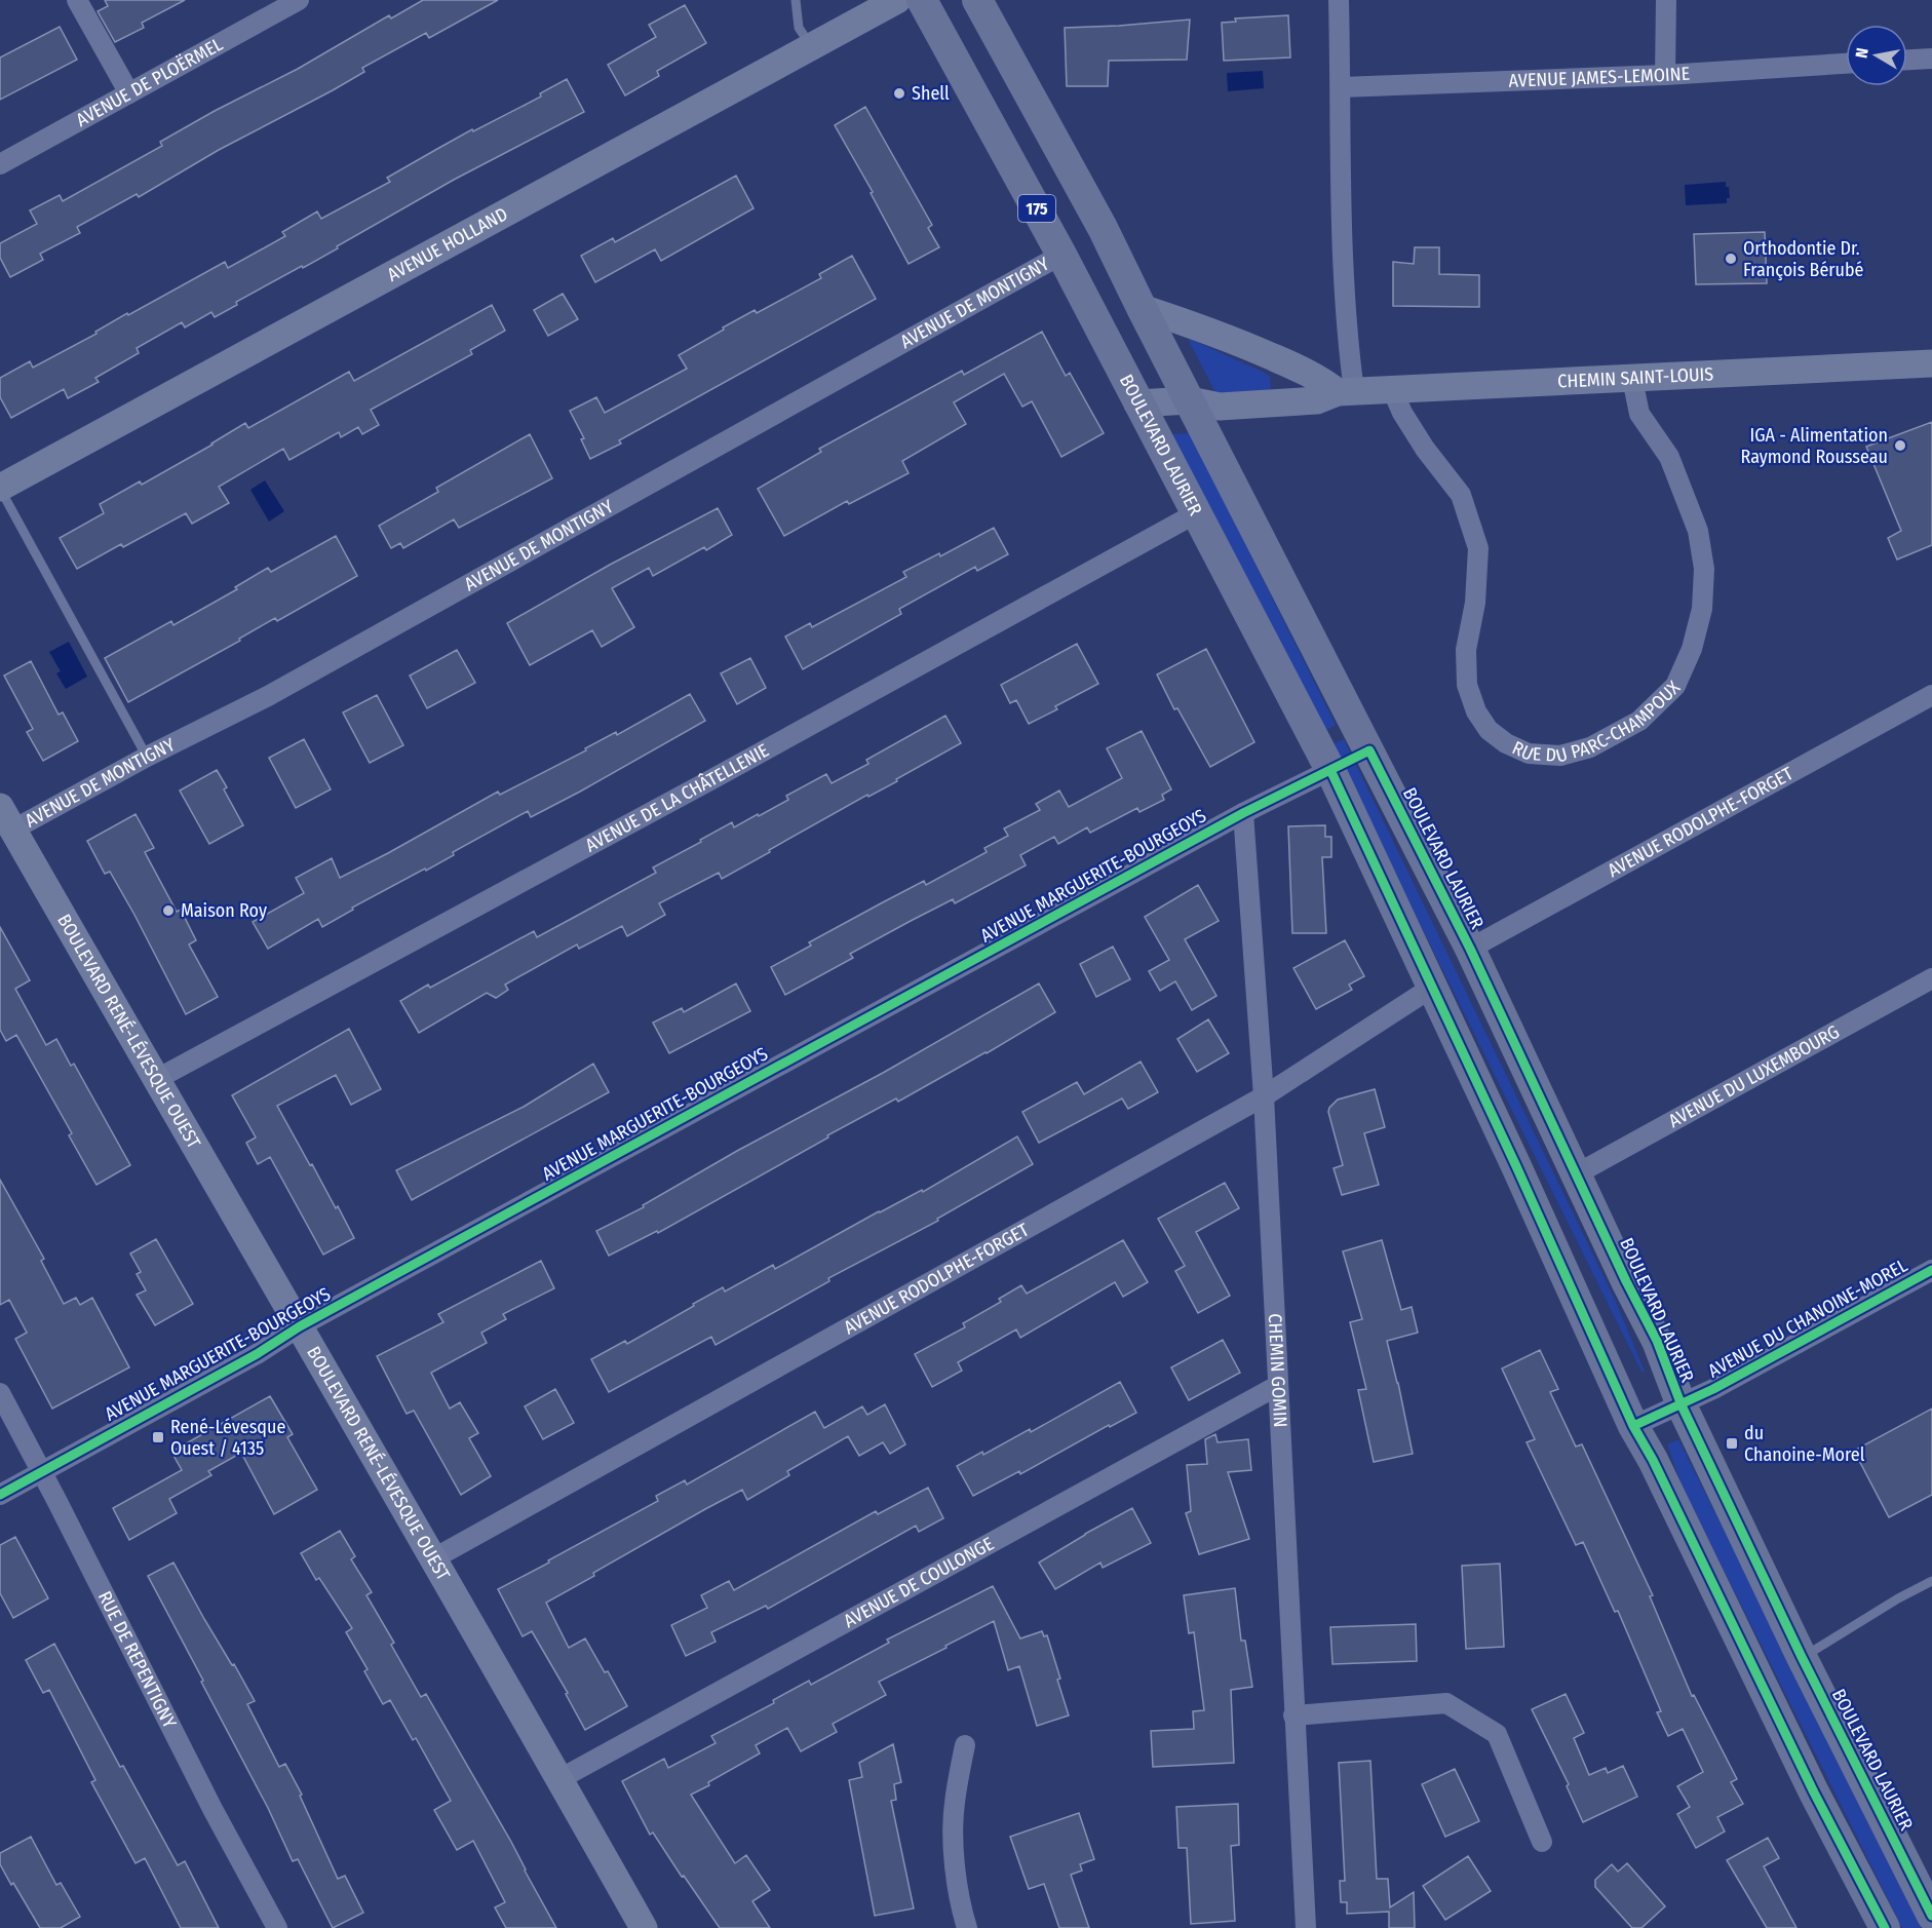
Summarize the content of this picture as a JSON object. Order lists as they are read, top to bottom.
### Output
{
  "streets": {
    "main road": [
      "175",
      "AVENUE HOLLAND",
      "CHEMIN SAINT-LOUIS",
      "BOULEVARD LAURIER",
      "BOULEVARD RENÉ-LÉVESQUE OUEST"
    ],
    "street": [
      "AVENUE JAMES-LEMOINE",
      "AVENUE DE PLOËRMEL",
      "AVENUE DE MONTIGNY",
      "RUE DU PARC-CHAMPOUX",
      "AVENUE DE LA CHÂTELLENIE",
      "AVENUE RODOLPHE-FORGET",
      "AVENUE MARGUERITE-BOURGEOYS",
      "AVENUE DU LUXEMBOURG",
      "AVENUE DU CHANOINE-MOREL",
      "CHEMIN GOMIN",
      "AVENUE DE COULONGE",
      "RUE DE REPENTIGNY"
    ]
  },
  "crossings": [
    ["AVENUE DE MONTIGNY", "BOULEVARD LAURIER"],
    ["AVENUE DE MONTIGNY", "BOULEVARD RENÉ-LÉVESQUE OUEST"],
    ["CHEMIN SAINT-LOUIS", "BOULEVARD LAURIER"],
    ["CHEMIN SAINT-LOUIS", "RUE DU PARC-CHAMPOUX"],
    ["BOULEVARD LAURIER", "AVENUE DE LA CHÂTELLENIE"],
    ["BOULEVARD LAURIER", "AVENUE RODOLPHE-FORGET"],
    ["BOULEVARD LAURIER", "AVENUE MARGUERITE-BOURGEOYS"],
    ["BOULEVARD LAURIER", "AVENUE DU LUXEMBOURG"],
    ["BOULEVARD LAURIER", "AVENUE DU CHANOINE-MOREL"],
    ["AVENUE DE LA CHÂTELLENIE", "BOULEVARD RENÉ-LÉVESQUE OUEST"],
    ["AVENUE RODOLPHE-FORGET", "BOULEVARD RENÉ-LÉVESQUE OUEST"],
    ["AVENUE RODOLPHE-FORGET", "CHEMIN GOMIN"],
    ["AVENUE MARGUERITE-BOURGEOYS", "BOULEVARD RENÉ-LÉVESQUE OUEST"],
    ["AVENUE MARGUERITE-BOURGEOYS", "CHEMIN GOMIN"],
    ["AVENUE MARGUERITE-BOURGEOYS", "RUE DE REPENTIGNY"],
    ["BOULEVARD RENÉ-LÉVESQUE OUEST", "AVENUE DE COULONGE"],
    ["CHEMIN GOMIN", "AVENUE DE COULONGE"]
  ],
  "places": {
    "other": [
      "Shell",
      "Orthodontie Dr. François Bérubé",
      "IGA - Alimentation Raymond Rousseau",
      "Maison Roy"
    ],
    "transit": ["René-Lévesque Ouest / 4135", "du Chanoine-Morel"]
  },
  "north": "left"
}
